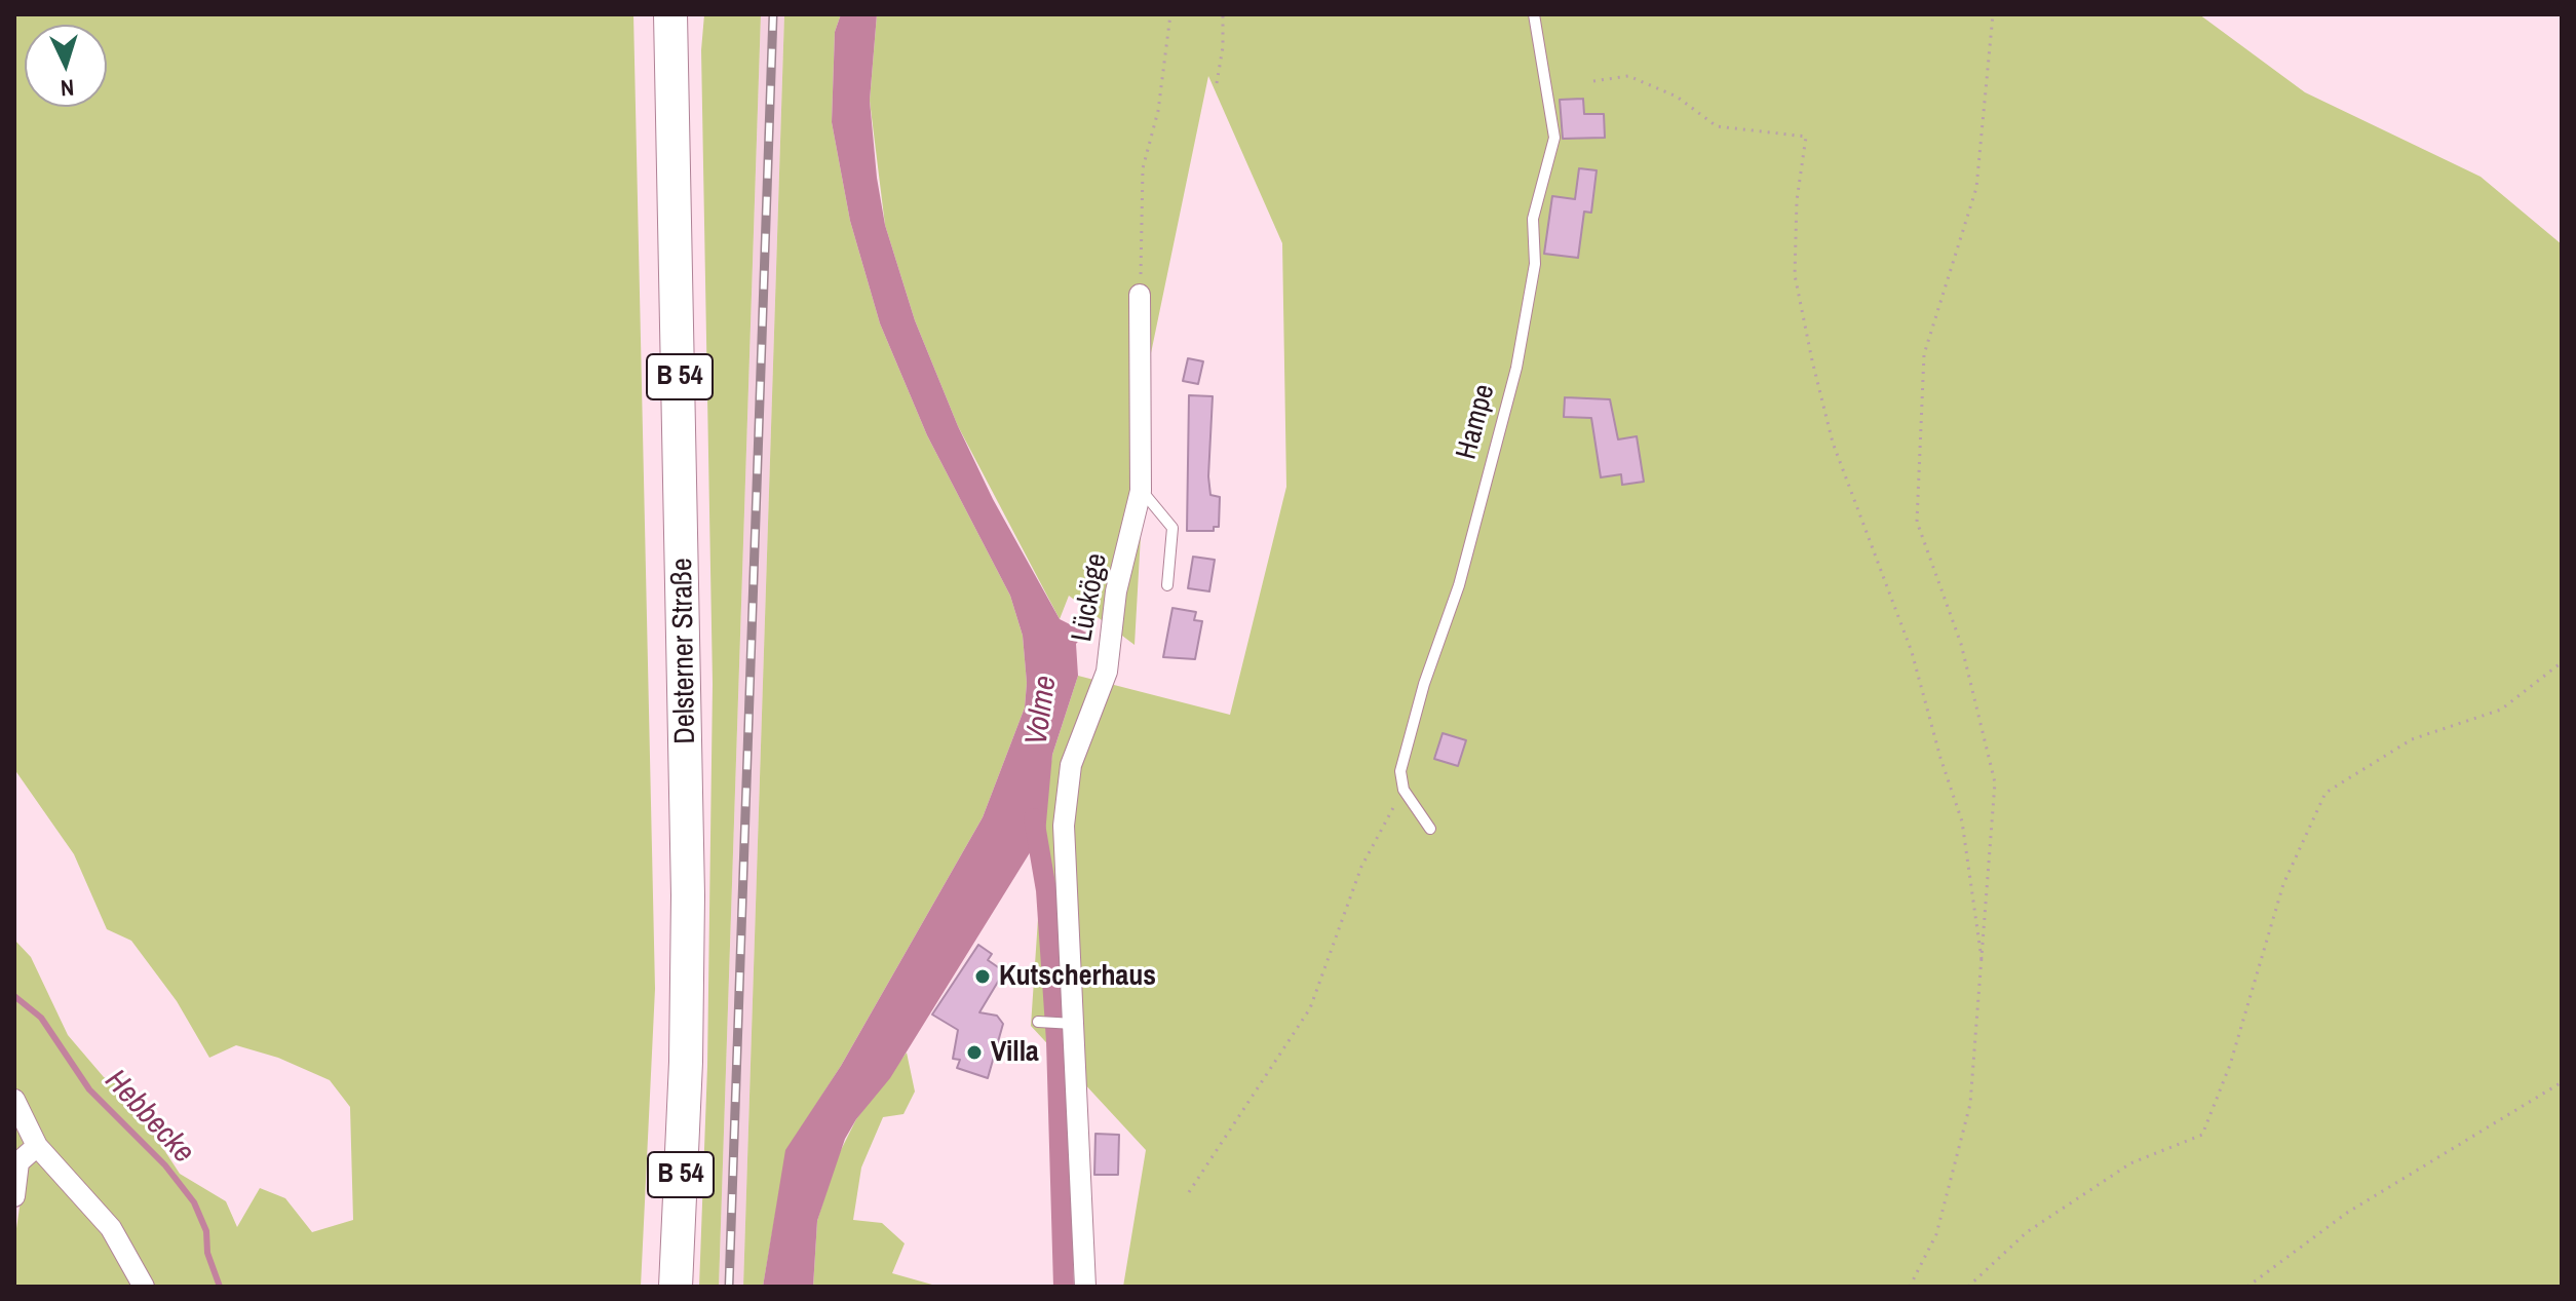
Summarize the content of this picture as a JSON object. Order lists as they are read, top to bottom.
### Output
{
  "streets": {
    "main road": ["B 54", "Delsterner Straße"],
    "street": ["Lücköge"],
    "lane": ["Hampe"]
  },
  "water": ["Volme", "Hebbecke"],
  "places": ["Kutscherhaus", "Villa"],
  "north": "bottom"
}
